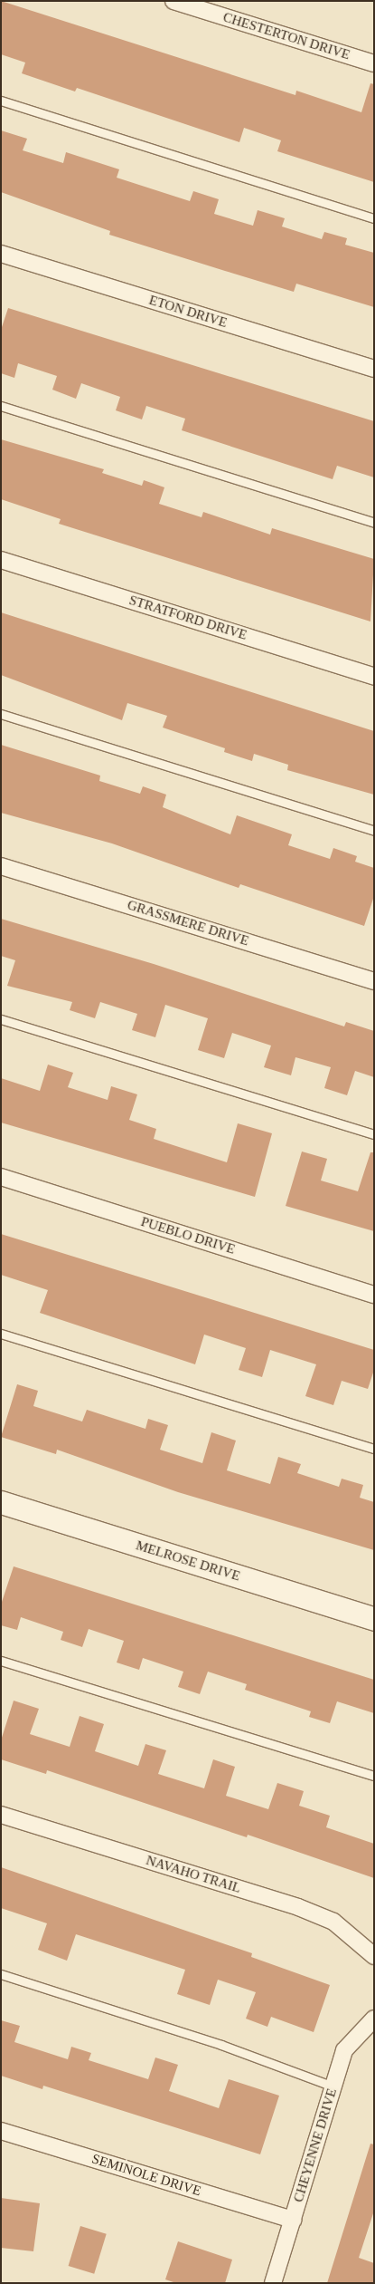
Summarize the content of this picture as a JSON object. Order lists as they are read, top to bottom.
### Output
{
  "streets": {
    "street": [
      "CHESTERTON DRIVE",
      "ETON DRIVE",
      "STRATFORD DRIVE",
      "GRASSMERE DRIVE",
      "PUEBLO DRIVE",
      "MELROSE DRIVE",
      "NAVAHO TRAIL",
      "CHEYENNE DRIVE",
      "SEMINOLE DRIVE"
    ]
  },
  "crossings": [
    ["CHEYENNE DRIVE", "SEMINOLE DRIVE"]
  ]
}
